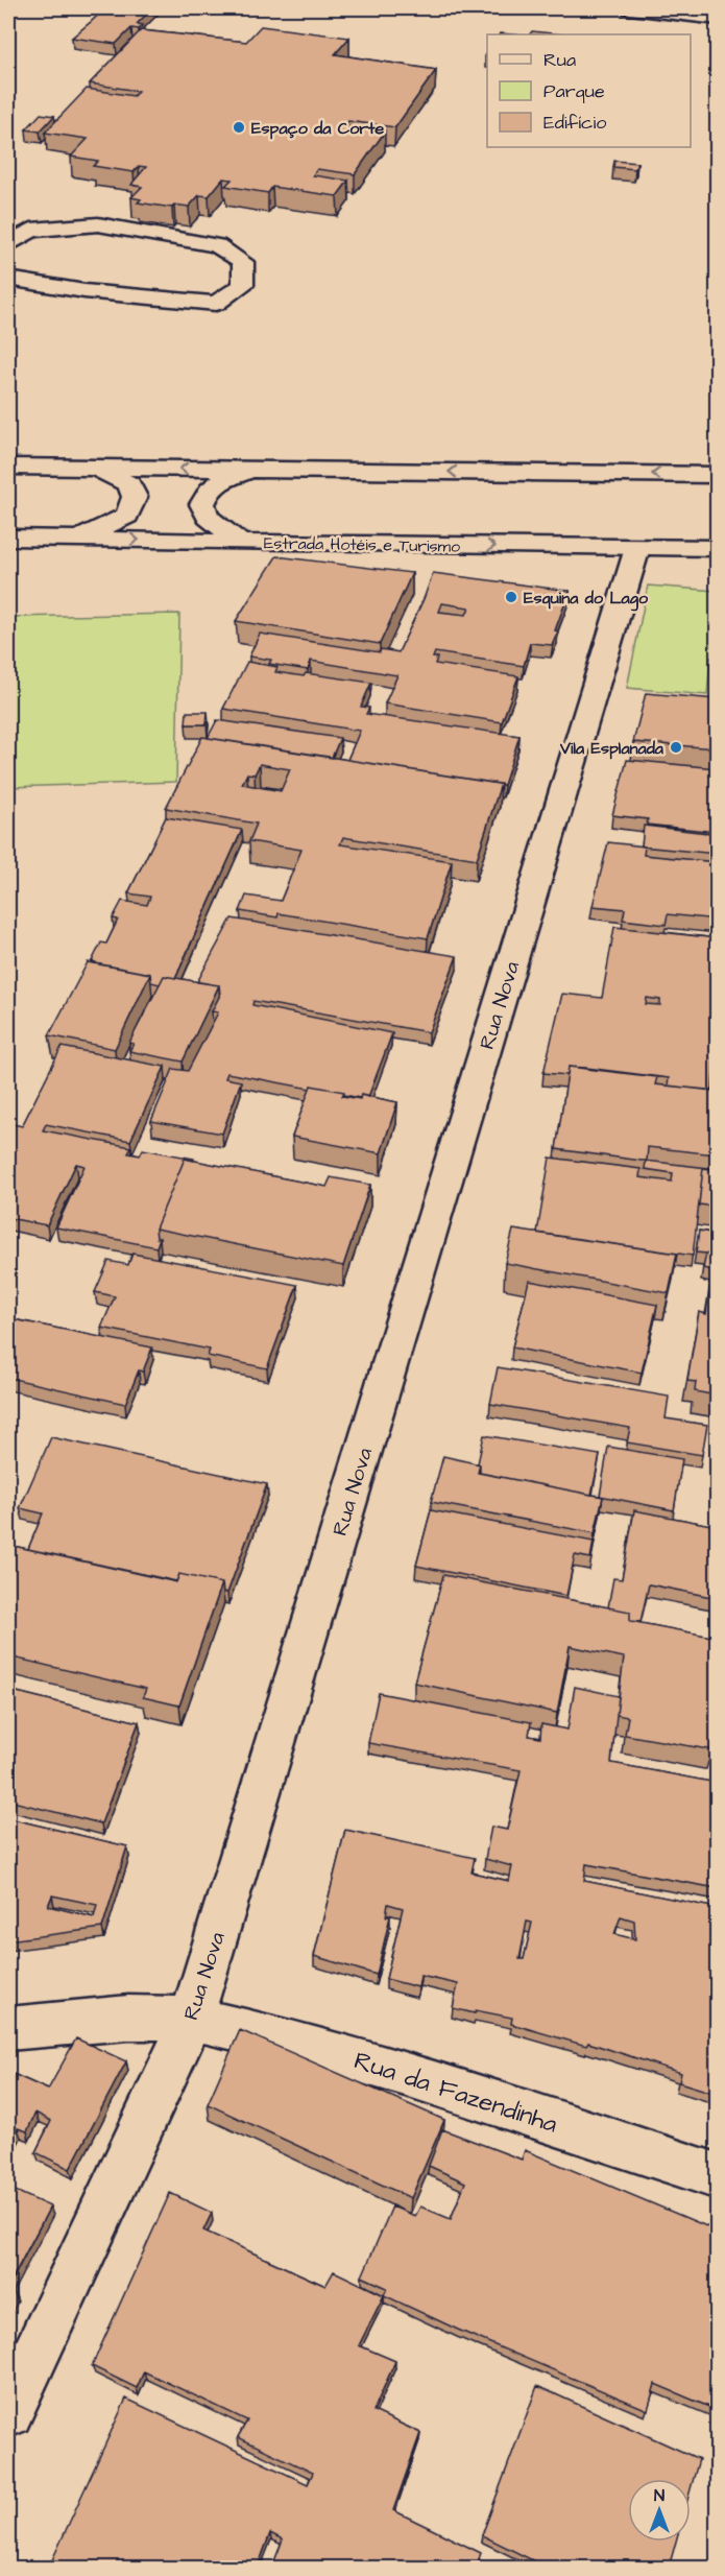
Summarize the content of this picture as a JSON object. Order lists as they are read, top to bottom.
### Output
{
  "streets": {
    "street": ["Estrada Hotéis e Turismo", "Rua Nova", "Rua da Fazendinha"]
  },
  "crossings": [
    ["Estrada Hotéis e Turismo", "Rua Nova"],
    ["Rua Nova", "Rua da Fazendinha"]
  ],
  "places": ["Espaço da Corte", "Esquina do Lago", "Vila Esplanada"],
  "legend": ["Rua", "Parque", "Edifício"],
  "north": "top"
}
